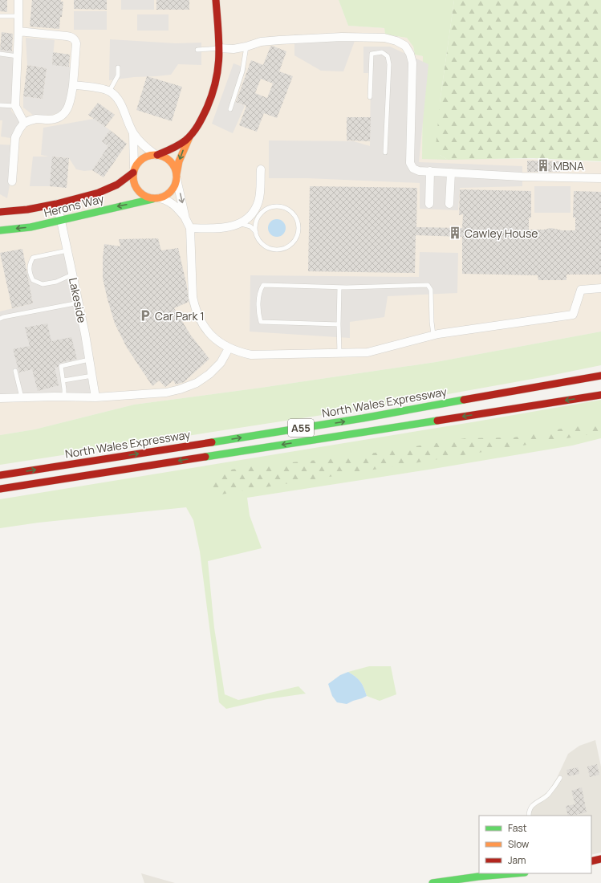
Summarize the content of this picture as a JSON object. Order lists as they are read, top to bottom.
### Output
{
  "streets": {
    "main road": ["Herons Way", "North Wales Expressway", "A55"],
    "street": ["Lakeside"]
  },
  "crossings": [
    ["Herons Way", "Lakeside"]
  ],
  "places": {
    "building": ["MBNA", "Cawley House"],
    "parking": ["Car Park 1"]
  },
  "legend": ["Fast", "Slow", "Jam"]
}
